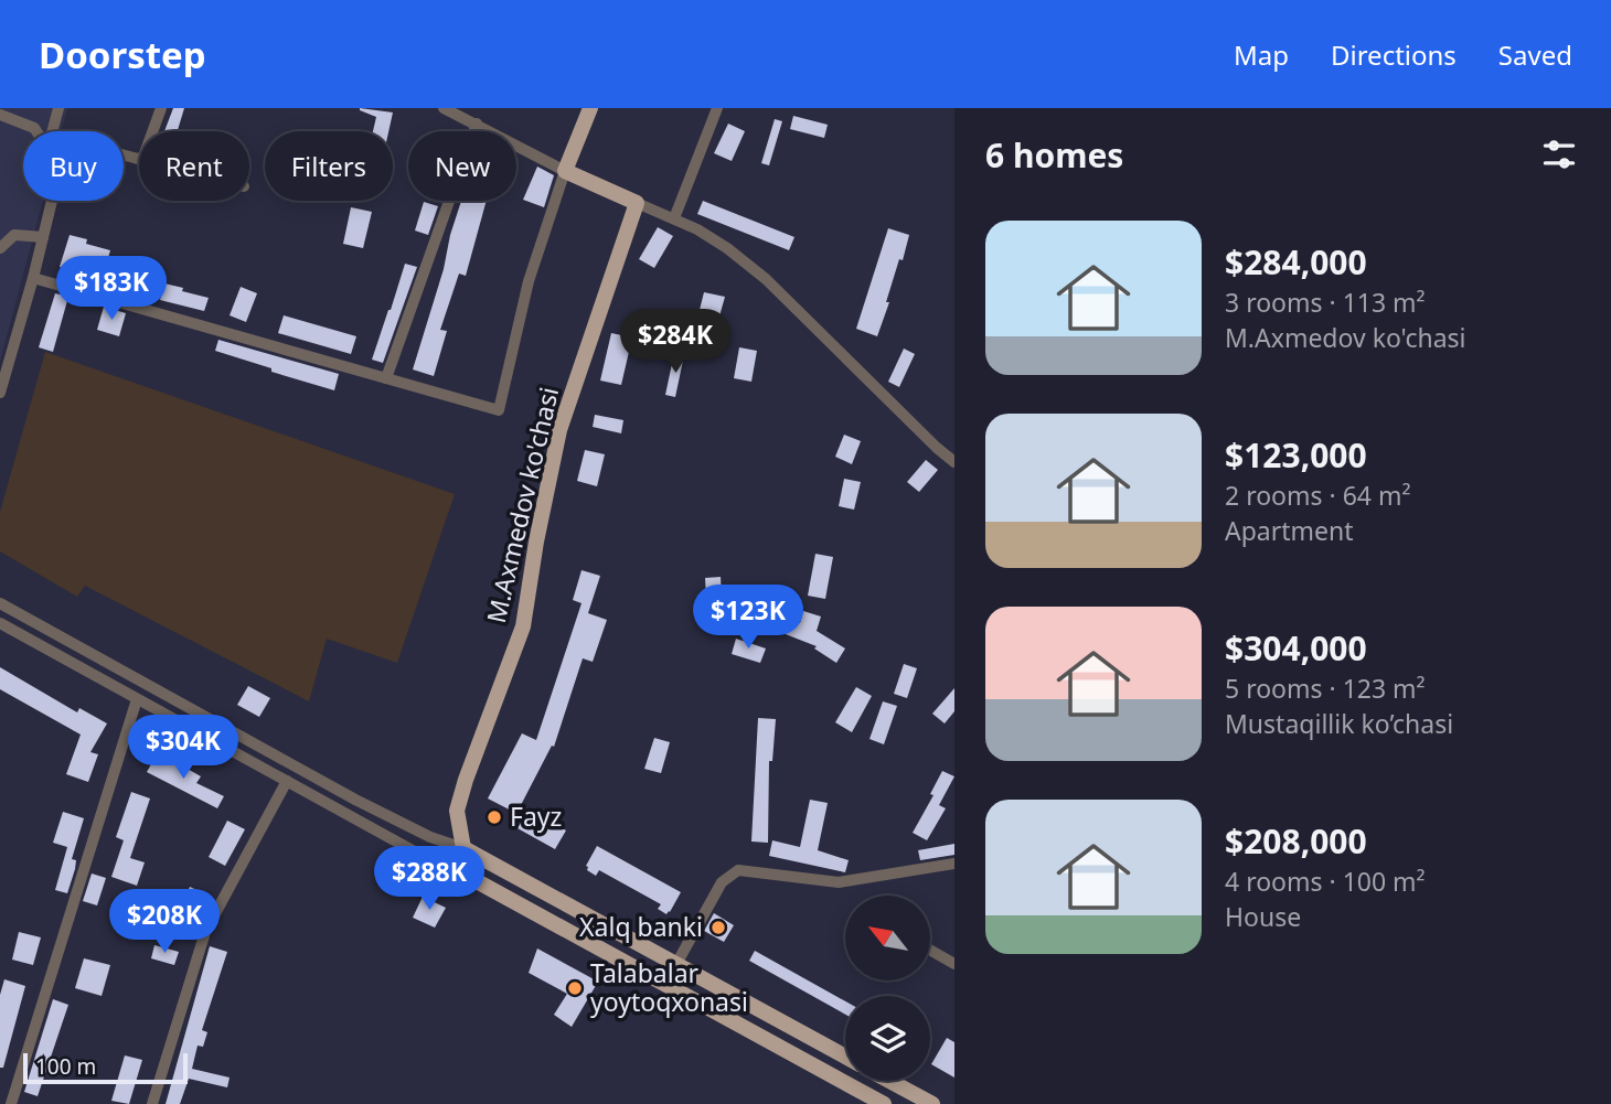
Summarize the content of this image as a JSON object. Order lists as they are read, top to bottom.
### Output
{
  "streets": {
    "main road": ["M.Axmedov ko'chasi"]
  },
  "places": ["Fayz", "Xalq banki", "Talabalar yoytoqxonasi"],
  "scale_bar": "100 m",
  "north": "top left",
  "page": {
    "header": "Doorstep",
    "nav": ["Map", "Directions", "Saved"],
    "heading": "6 homes",
    "chip": [
      "Buy",
      "Rent",
      "Filters",
      "New"
    ],
    "list": [
      {
        "name": "$284,000",
        "note": "3 rooms · 113 m² · M.Axmedov ko'chasi"
      },
      {
        "name": "$123,000",
        "note": "2 rooms · 64 m² · Apartment"
      },
      {
        "name": "$304,000",
        "note": "5 rooms · 123 m² · Mustaqillik ko’chasi"
      },
      {
        "name": "$208,000",
        "note": "4 rooms · 100 m² · House"
      }
    ],
    "price": [
      "$183K",
      "$284K",
      "$123K",
      "$304K",
      "$288K",
      "$208K"
    ],
    "scale": "100 m"
  }
}
